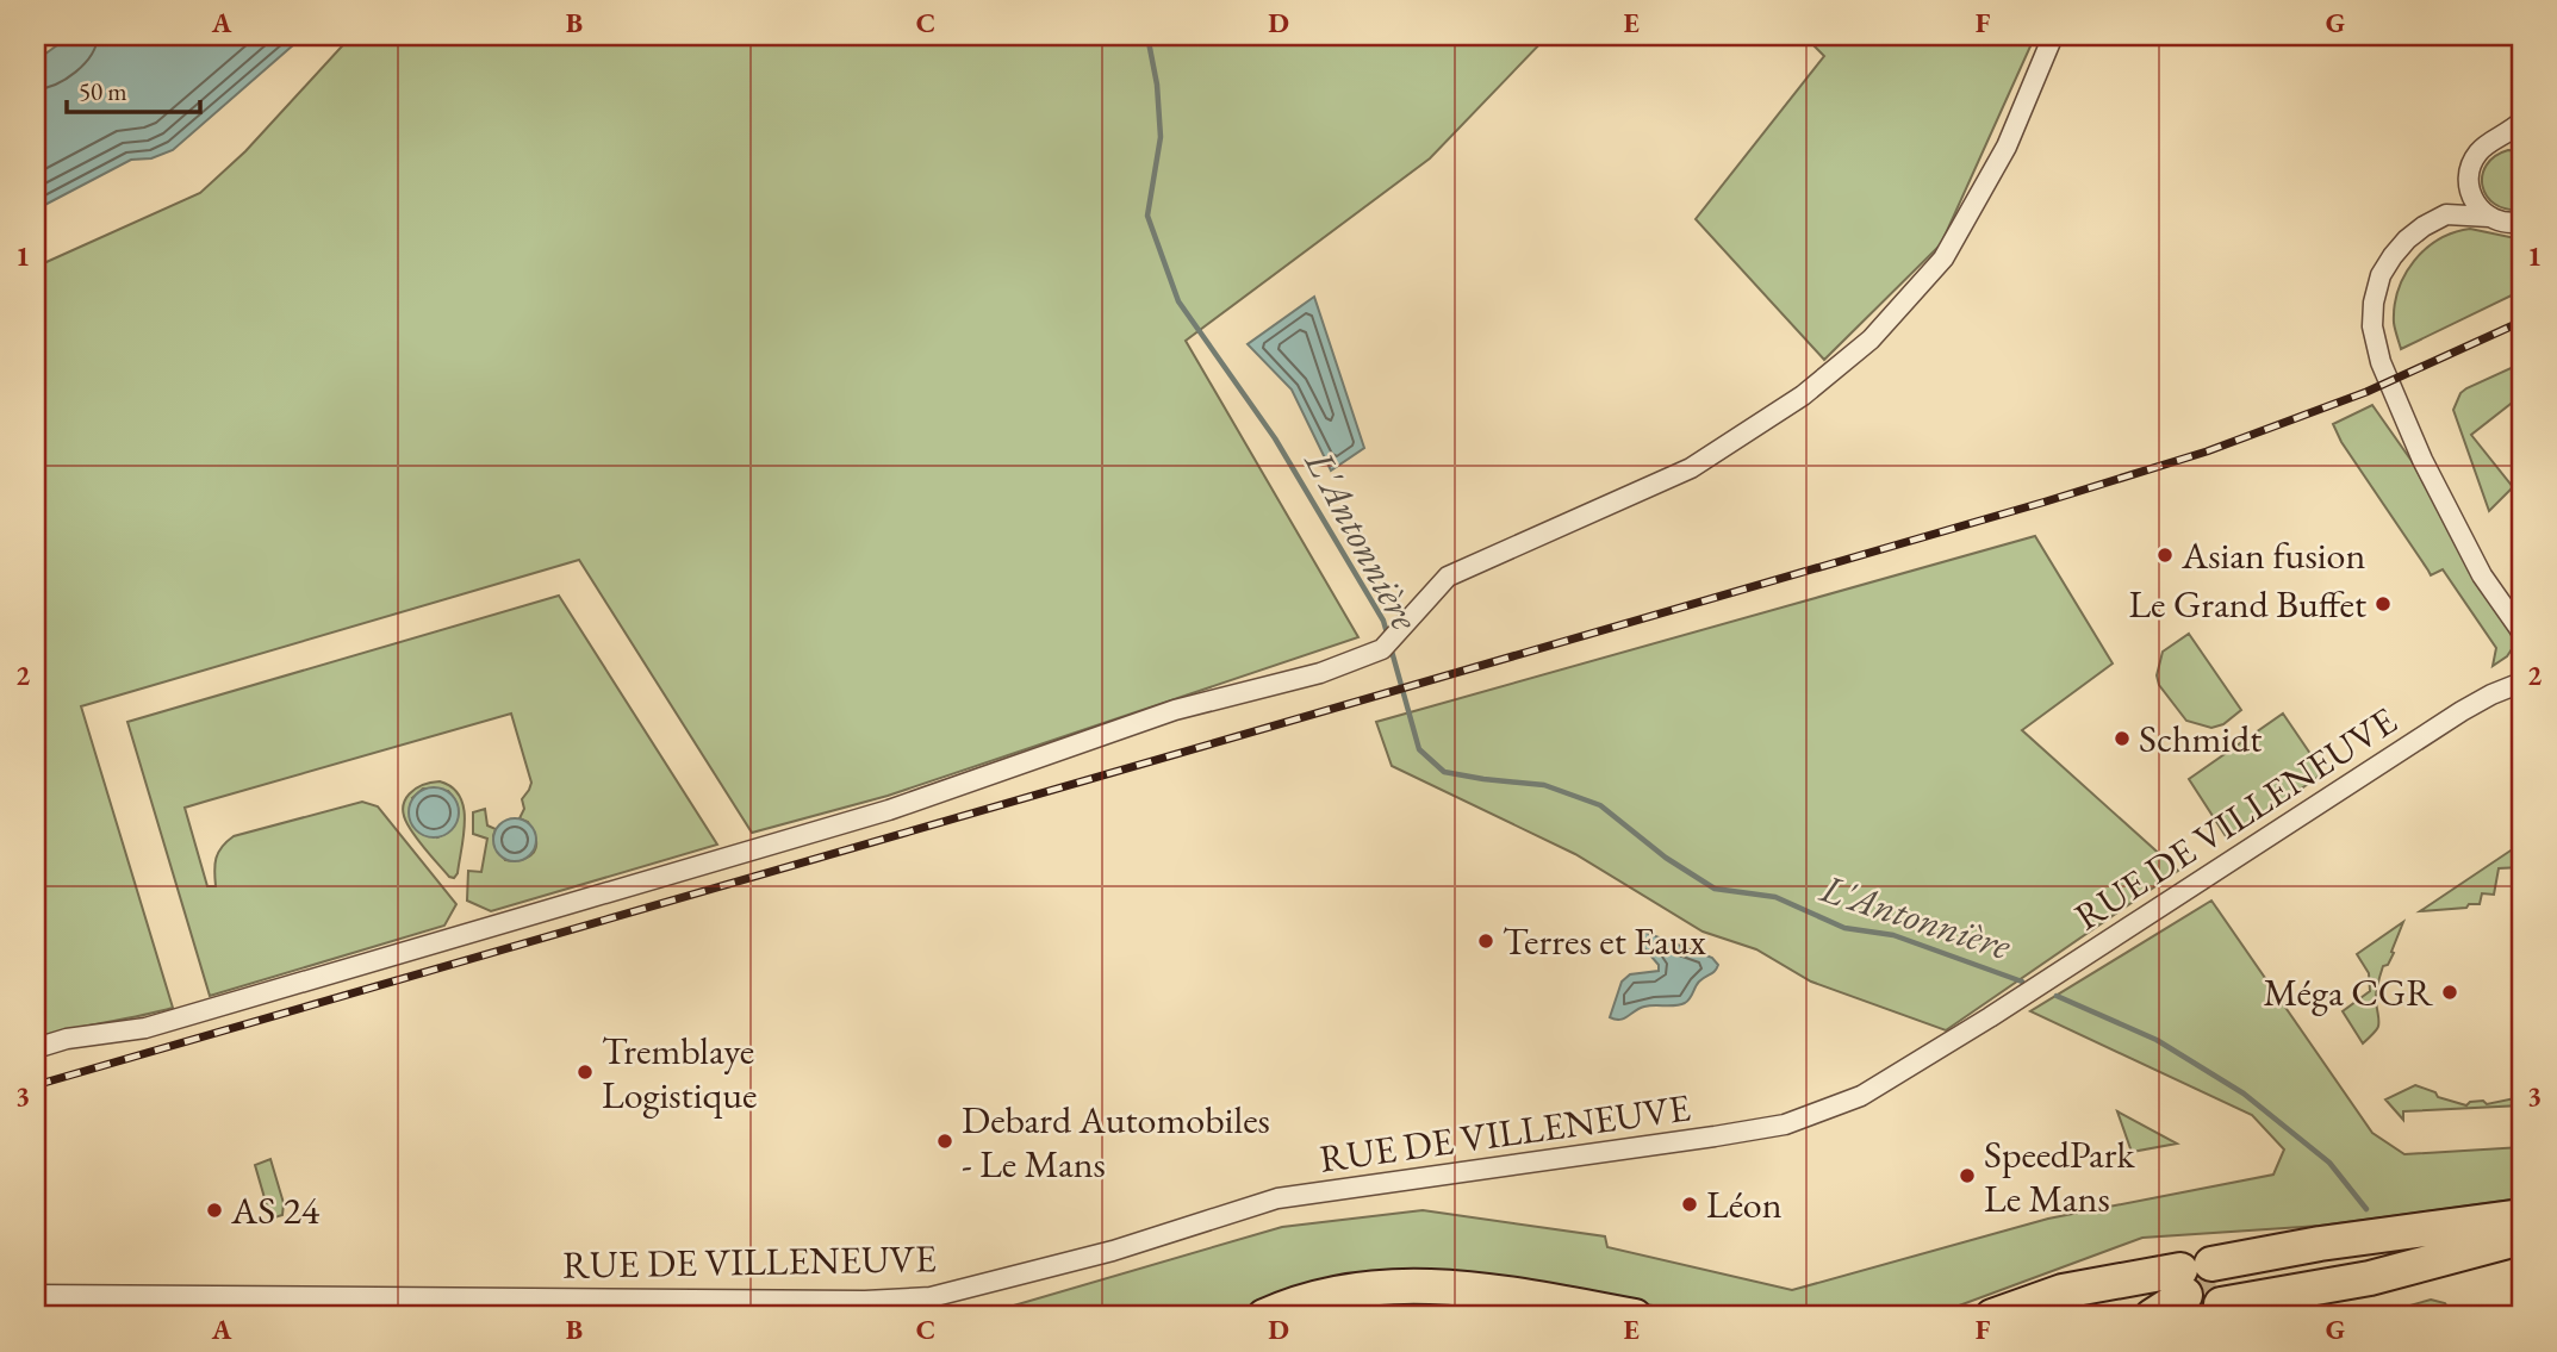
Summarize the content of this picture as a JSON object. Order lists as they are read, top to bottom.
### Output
{
  "streets": {
    "street": ["RUE DE VILLENEUVE"]
  },
  "water": ["L'Antonnière"],
  "places": [
    "Asian fusion",
    "Le Grand Buffet",
    "Schmidt",
    "Terres et Eaux",
    "Méga CGR",
    "Tremblaye Logistique",
    "Debard Automobiles - Le Mans",
    "SpeedPark Le Mans",
    "Léon",
    "AS 24"
  ],
  "scale_bar": "50 m",
  "grid": {
    "columns": [
      "A",
      "B",
      "C",
      "D",
      "E",
      "F",
      "G"
    ],
    "rows": ["1", "2", "3"]
  }
}
